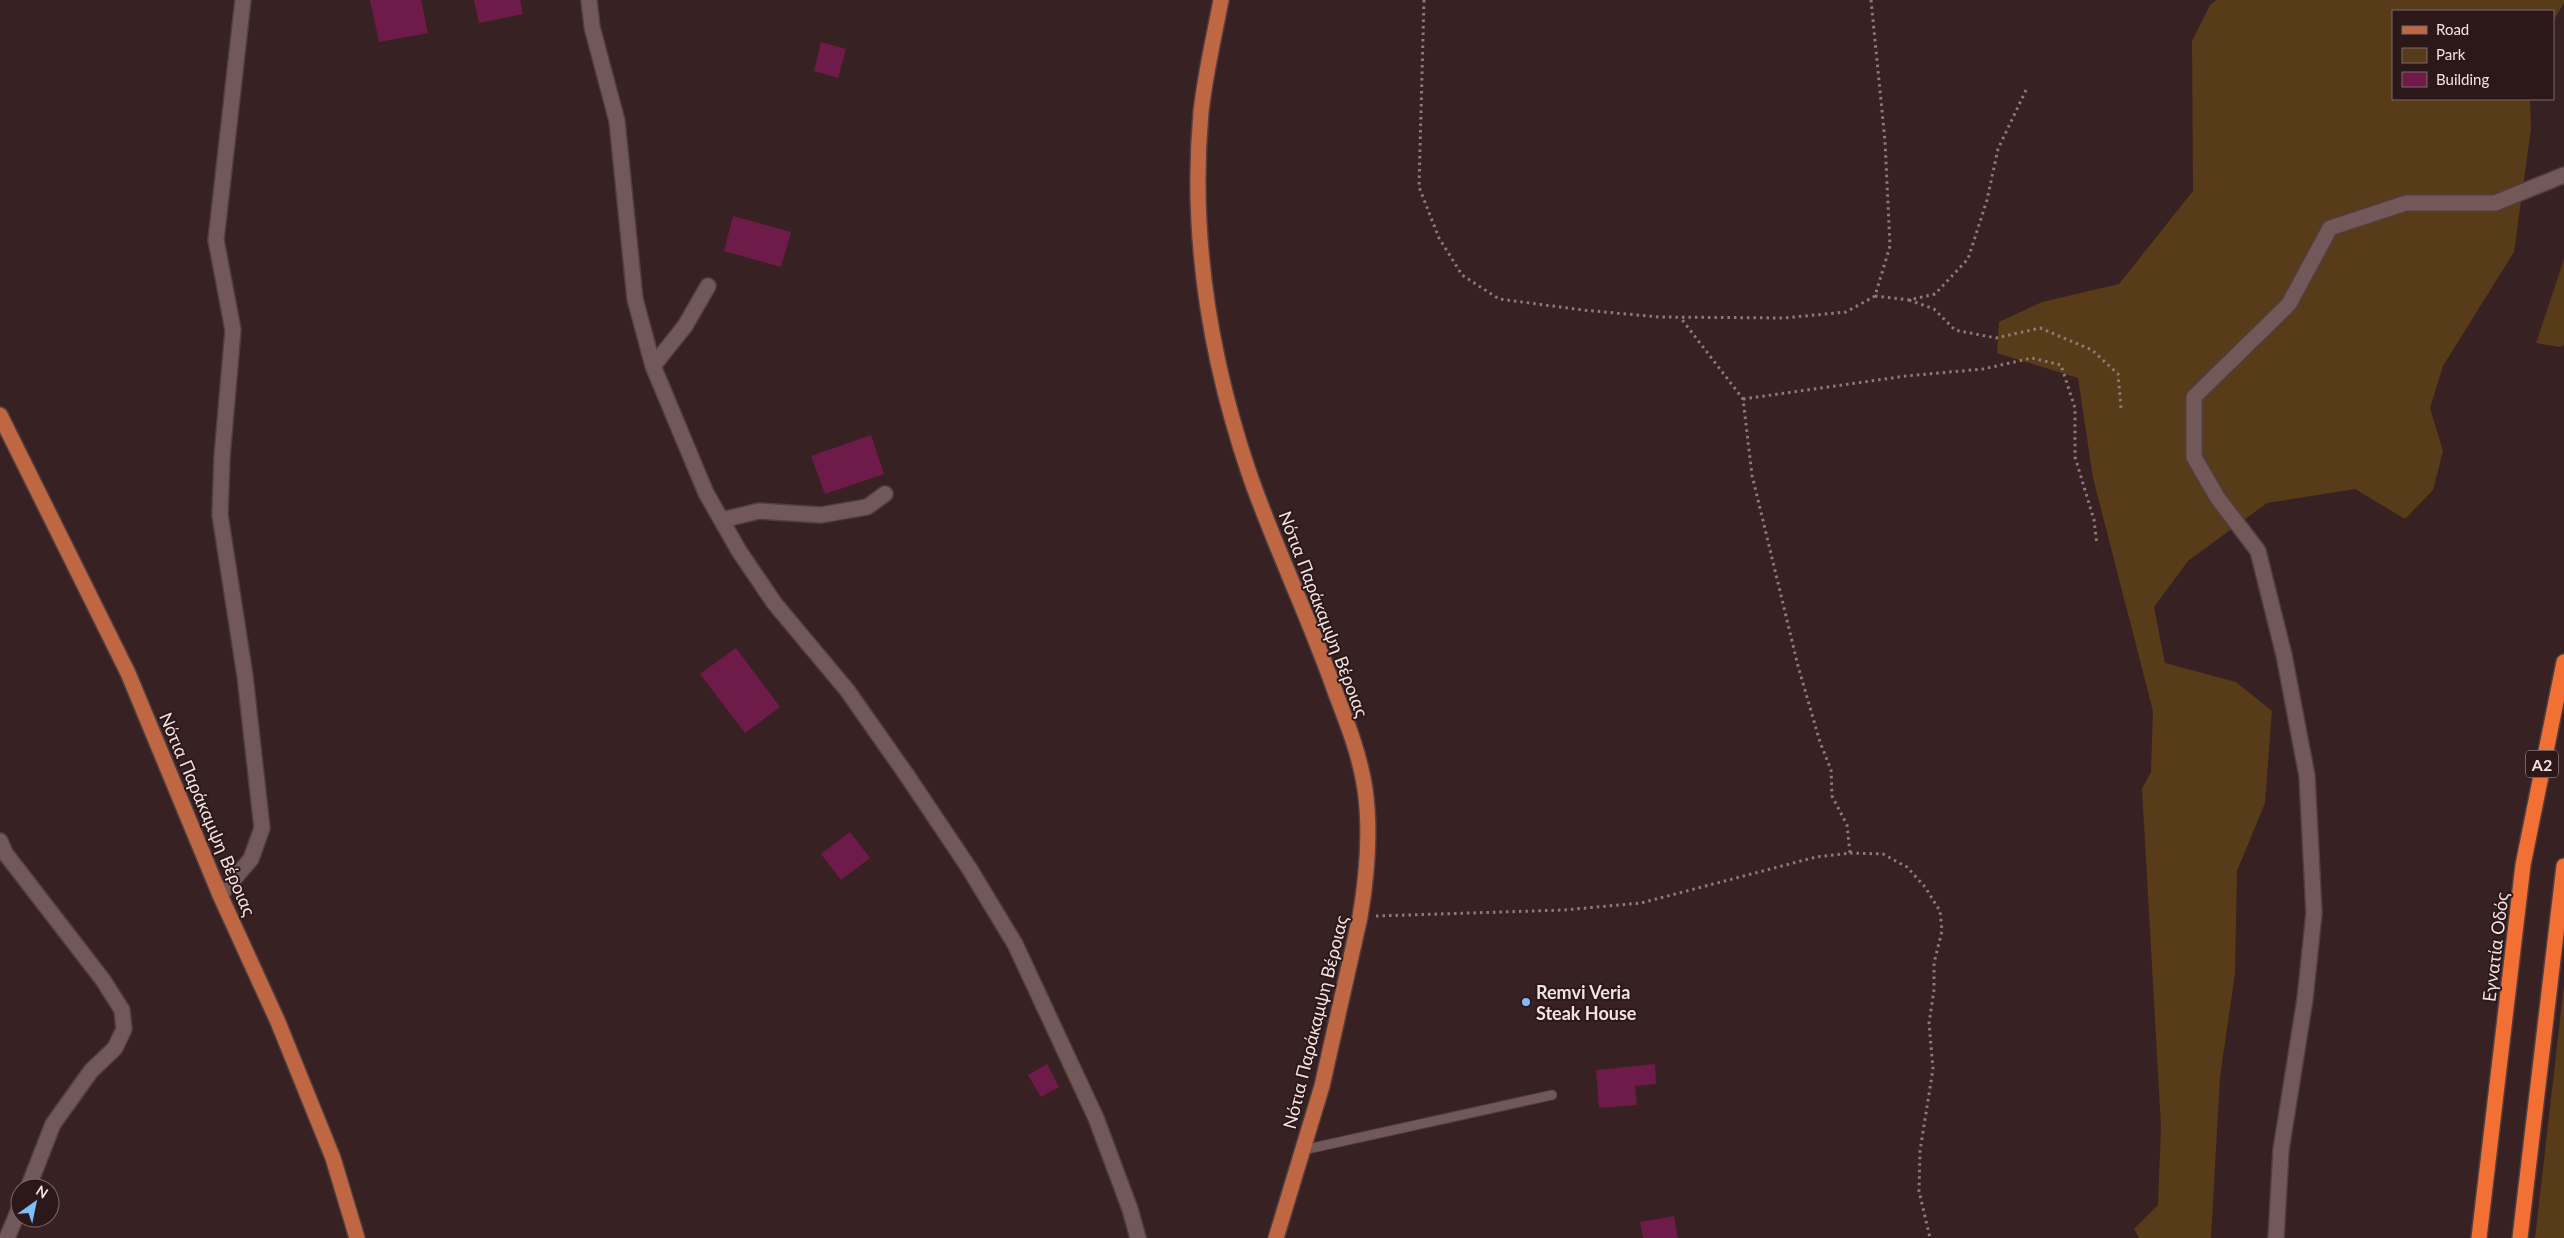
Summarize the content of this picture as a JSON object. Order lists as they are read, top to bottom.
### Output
{
  "streets": {
    "highway": ["Α2", "Εγνατία Οδός"],
    "main road": ["Νότια Παράκαμψη Βέροιας"]
  },
  "places": ["Remvi Veria Steak House"],
  "legend": ["Road", "Park", "Building"],
  "north": "top right"
}
